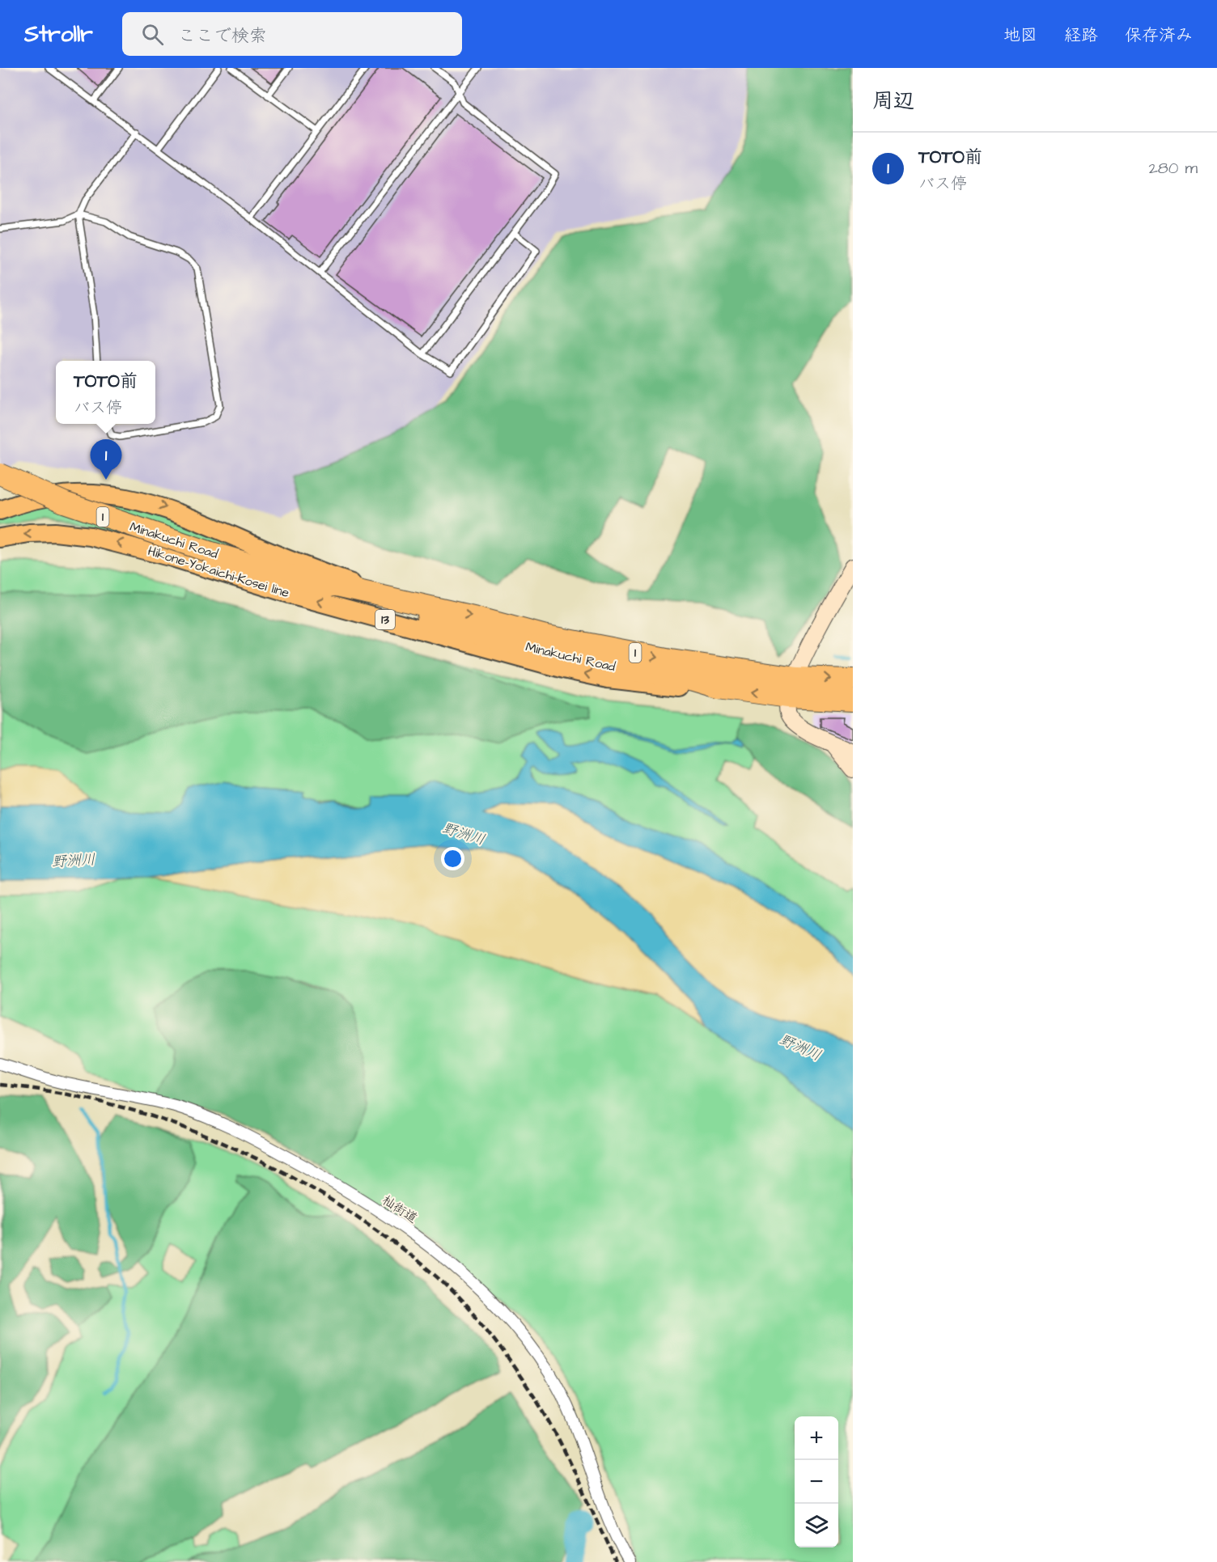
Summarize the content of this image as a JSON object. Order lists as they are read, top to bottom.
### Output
{
  "streets": {
    "highway": ["1", "Minakuchi Road"],
    "main road": ["Hikone-Yokaichi-Kosei line", "13"],
    "street": ["杣街道"]
  },
  "crossings": [
    ["Minakuchi Road", "Hikone-Yokaichi-Kosei line"],
    ["Minakuchi Road", "13"]
  ],
  "water": ["野洲川"],
  "page": {
    "header": "Strollr",
    "search": "ここで検索",
    "nav": ["地図", "経路", "保存済み"],
    "heading": "周辺",
    "list": [
      {
        "mark": "1",
        "name": "TOTO前",
        "note": "バス停",
        "value": "280 m"
      }
    ],
    "popup": ["TOTO前", "バス停"],
    "pins": "1",
    "map_buttons": ["+", "−"]
  }
}
